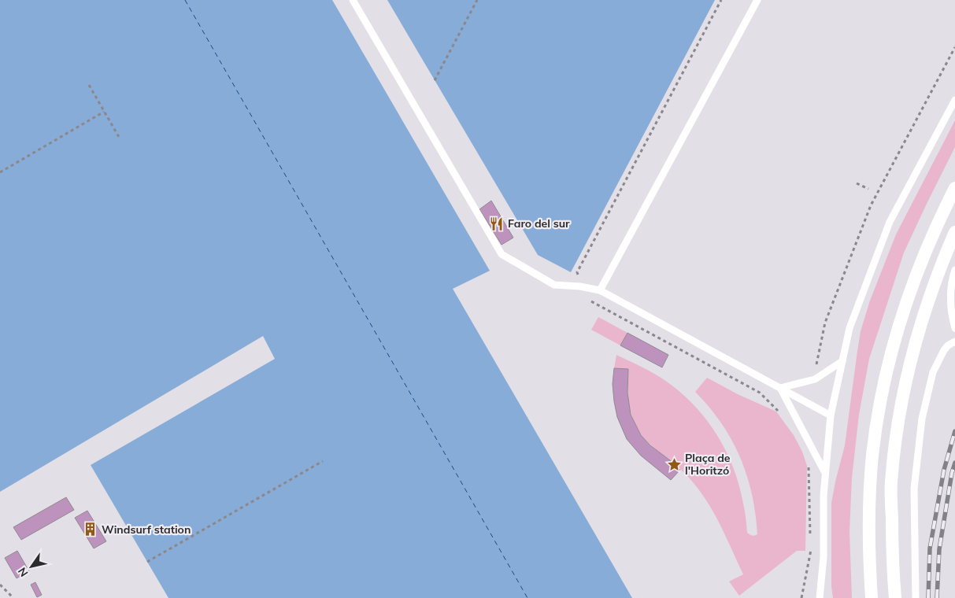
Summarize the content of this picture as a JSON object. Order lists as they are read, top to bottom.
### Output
{
  "places": {
    "restaurant": ["Faro del sur"],
    "place": ["Plaça de l'Horitzó"],
    "building": ["Windsurf station"]
  },
  "north": "bottom left"
}
